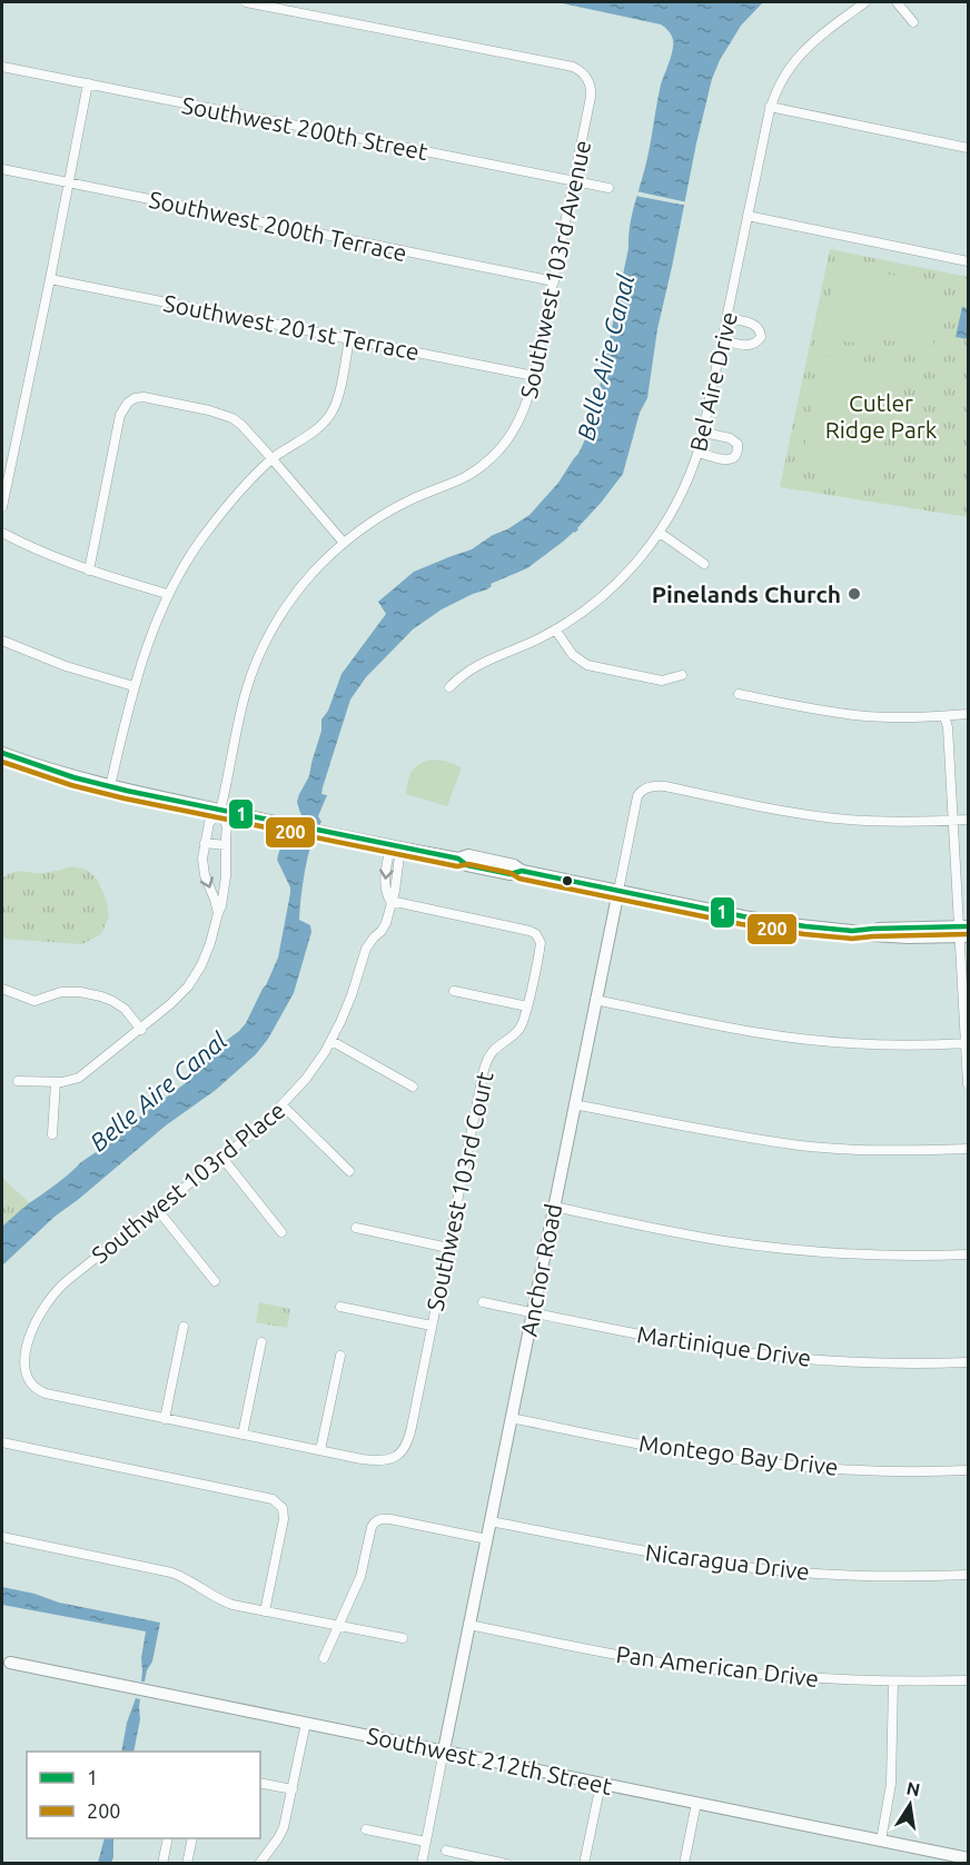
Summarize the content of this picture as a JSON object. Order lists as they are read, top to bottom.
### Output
{
  "streets": {
    "street": [
      "Southwest 200th Street",
      "Southwest 200th Terrace",
      "Southwest 103rd Avenue",
      "Southwest 201st Terrace",
      "Bel Aire Drive",
      "Southwest 103rd Place",
      "Southwest 103rd Court",
      "Anchor Road",
      "Martinique Drive",
      "Montego Bay Drive",
      "Nicaragua Drive",
      "Pan American Drive",
      "Southwest 212th Street"
    ]
  },
  "crossings": [
    ["Southwest 200th Street", "Southwest 103rd Avenue"],
    ["Southwest 200th Terrace", "Southwest 103rd Avenue"],
    ["Southwest 103rd Avenue", "Southwest 201st Terrace"],
    ["Southwest 103rd Place", "Southwest 103rd Court"],
    ["Anchor Road", "Martinique Drive"],
    ["Anchor Road", "Montego Bay Drive"],
    ["Anchor Road", "Nicaragua Drive"],
    ["Anchor Road", "Pan American Drive"],
    ["Anchor Road", "Southwest 212th Street"]
  ],
  "water": ["Belle Aire Canal"],
  "parks": ["Cutler Ridge Park"],
  "places": ["Pinelands Church"],
  "lines": ["transit line 1", "transit line 200"],
  "legend": ["1", "200"],
  "north": "top"
}
